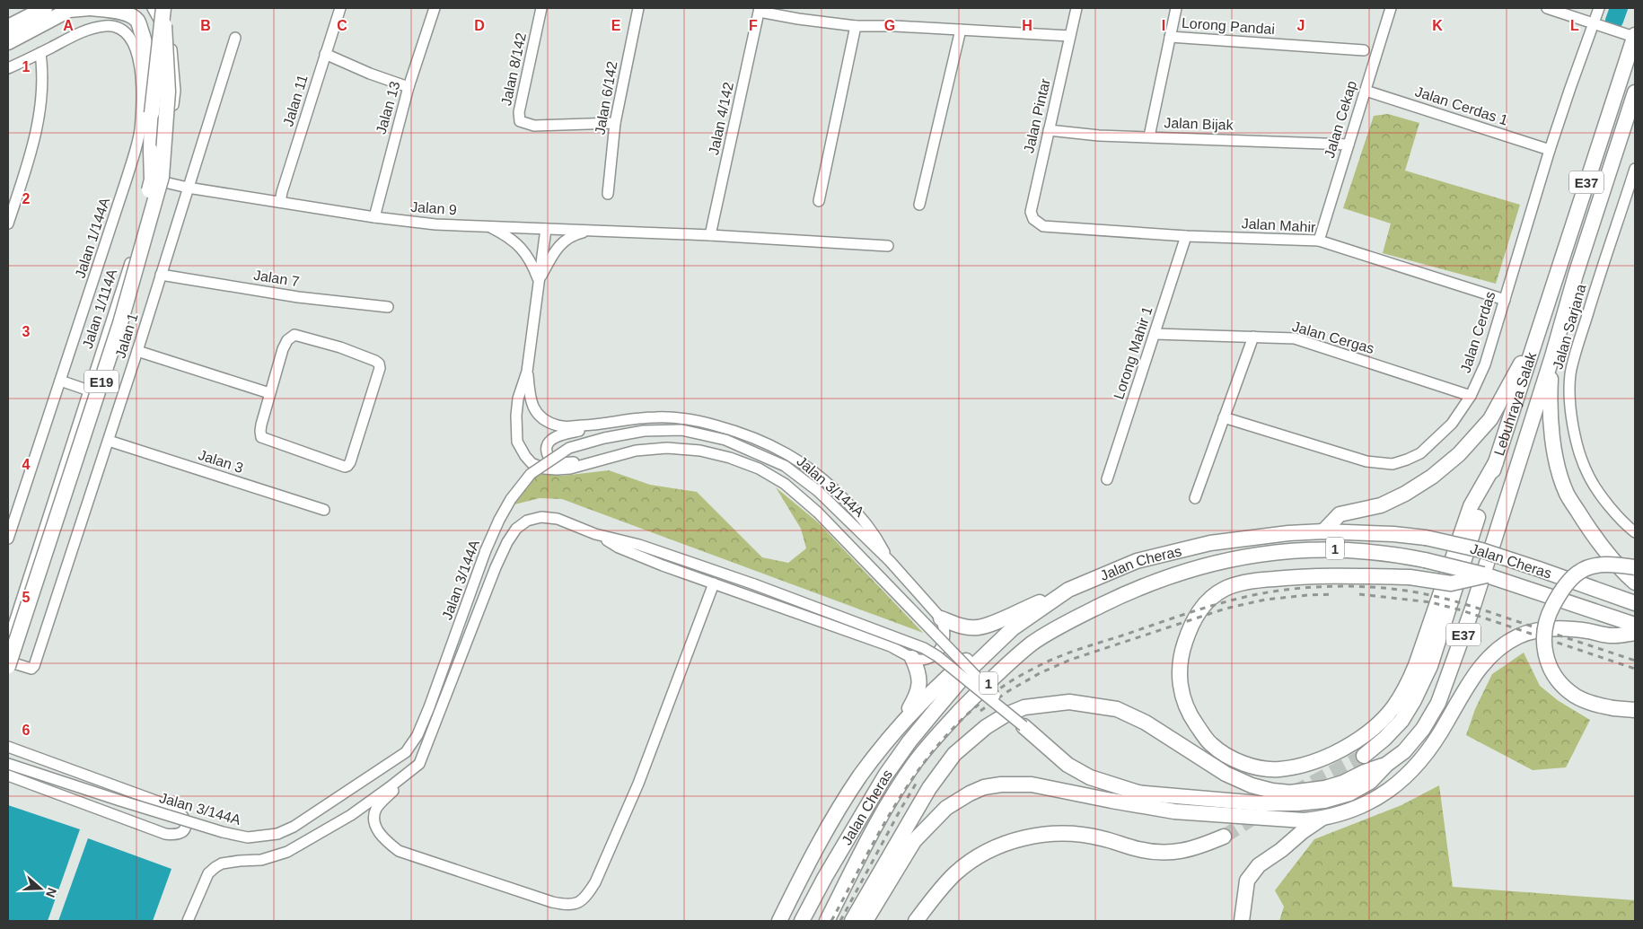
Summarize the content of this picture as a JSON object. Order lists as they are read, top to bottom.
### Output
{
  "streets": {
    "highway": [
      "E37",
      "E19",
      "Lebuhraya Salak",
      "1",
      "Jalan Cheras"
    ],
    "street": [
      "Lorong Pandai",
      "Jalan 8/142",
      "Jalan 6/142",
      "Jalan 11",
      "Jalan Cerdas 1",
      "Jalan 13",
      "Jalan Pintar",
      "Jalan 4/142",
      "Jalan Cekap",
      "Jalan Bijak",
      "Jalan 9",
      "Jalan Mahir",
      "Jalan 1/144A",
      "Jalan 7",
      "Jalan 1/114A",
      "Jalan Sarjana",
      "Jalan Cerdas",
      "Jalan 1",
      "Jalan Cergas",
      "Lorong Mahir 1",
      "Jalan 3",
      "Jalan 3/144A"
    ]
  },
  "crossings": [
    ["Jalan 8/142", "Jalan 6/142"],
    ["Jalan 11", "Jalan 9"],
    ["Jalan Cerdas 1", "Jalan Cekap"],
    ["Jalan Cerdas 1", "Jalan Cerdas"],
    ["Jalan 13", "Jalan 9"],
    ["Jalan Pintar", "Jalan Bijak"],
    ["Jalan Pintar", "Jalan Mahir"],
    ["Jalan 4/142", "Jalan 9"],
    ["Jalan Cekap", "Jalan Bijak"],
    ["Jalan Cekap", "Jalan Mahir"],
    ["Jalan 9", "Jalan 1/114A"],
    ["Jalan 9", "Jalan 1"],
    ["Jalan Mahir", "Jalan Cerdas"],
    ["Jalan Mahir", "Lorong Mahir 1"],
    ["Jalan 7", "Jalan 1"],
    ["Jalan Cerdas", "Jalan Cergas"],
    ["Jalan 1", "Jalan 3"],
    ["Jalan Cergas", "Lorong Mahir 1"]
  ],
  "north": "right",
  "grid": {
    "columns": [
      "A",
      "B",
      "C",
      "D",
      "E",
      "F",
      "G",
      "H",
      "I",
      "J",
      "K",
      "L"
    ],
    "rows": [
      "1",
      "2",
      "3",
      "4",
      "5",
      "6"
    ]
  }
}
